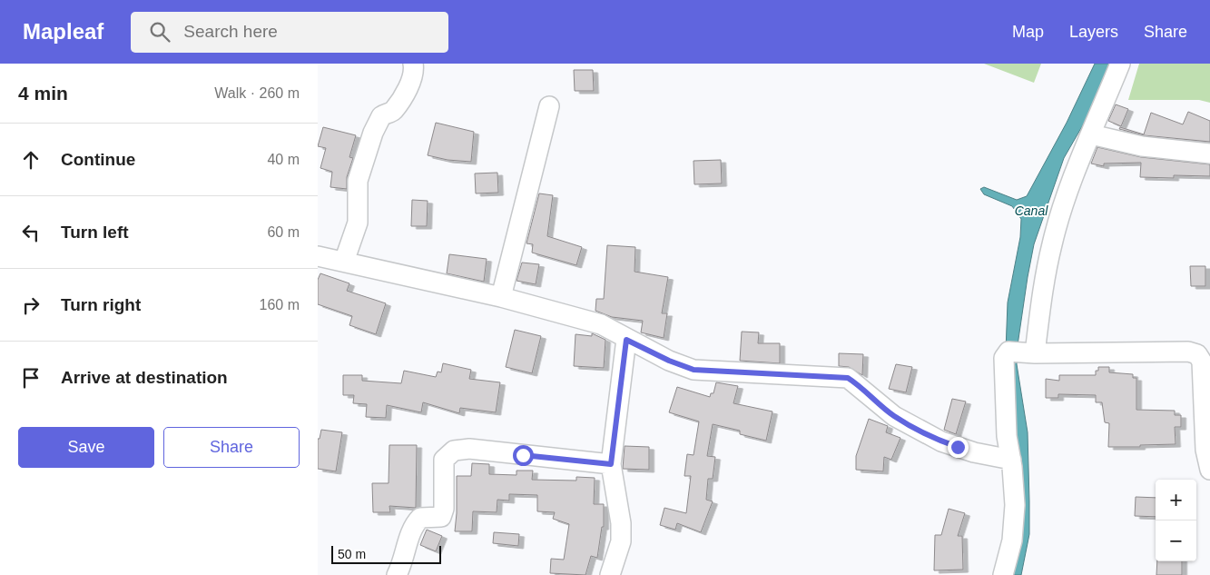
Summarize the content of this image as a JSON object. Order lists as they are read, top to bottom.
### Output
{
  "water": ["Canal"],
  "scale_bar": "50 m",
  "page": {
    "header": "Mapleaf",
    "search": "Search here",
    "nav": ["Map", "Layers", "Share"],
    "heading": ["4 min", "Walk · 260 m"],
    "list": [
      ["Continue", "40 m"],
      ["Turn left", "60 m"],
      ["Turn right", "160 m"],
      "Arrive at destination"
    ],
    "buttons": ["Save", "Share"],
    "map_buttons": ["+", "−"],
    "scale": "50 m"
  }
}
